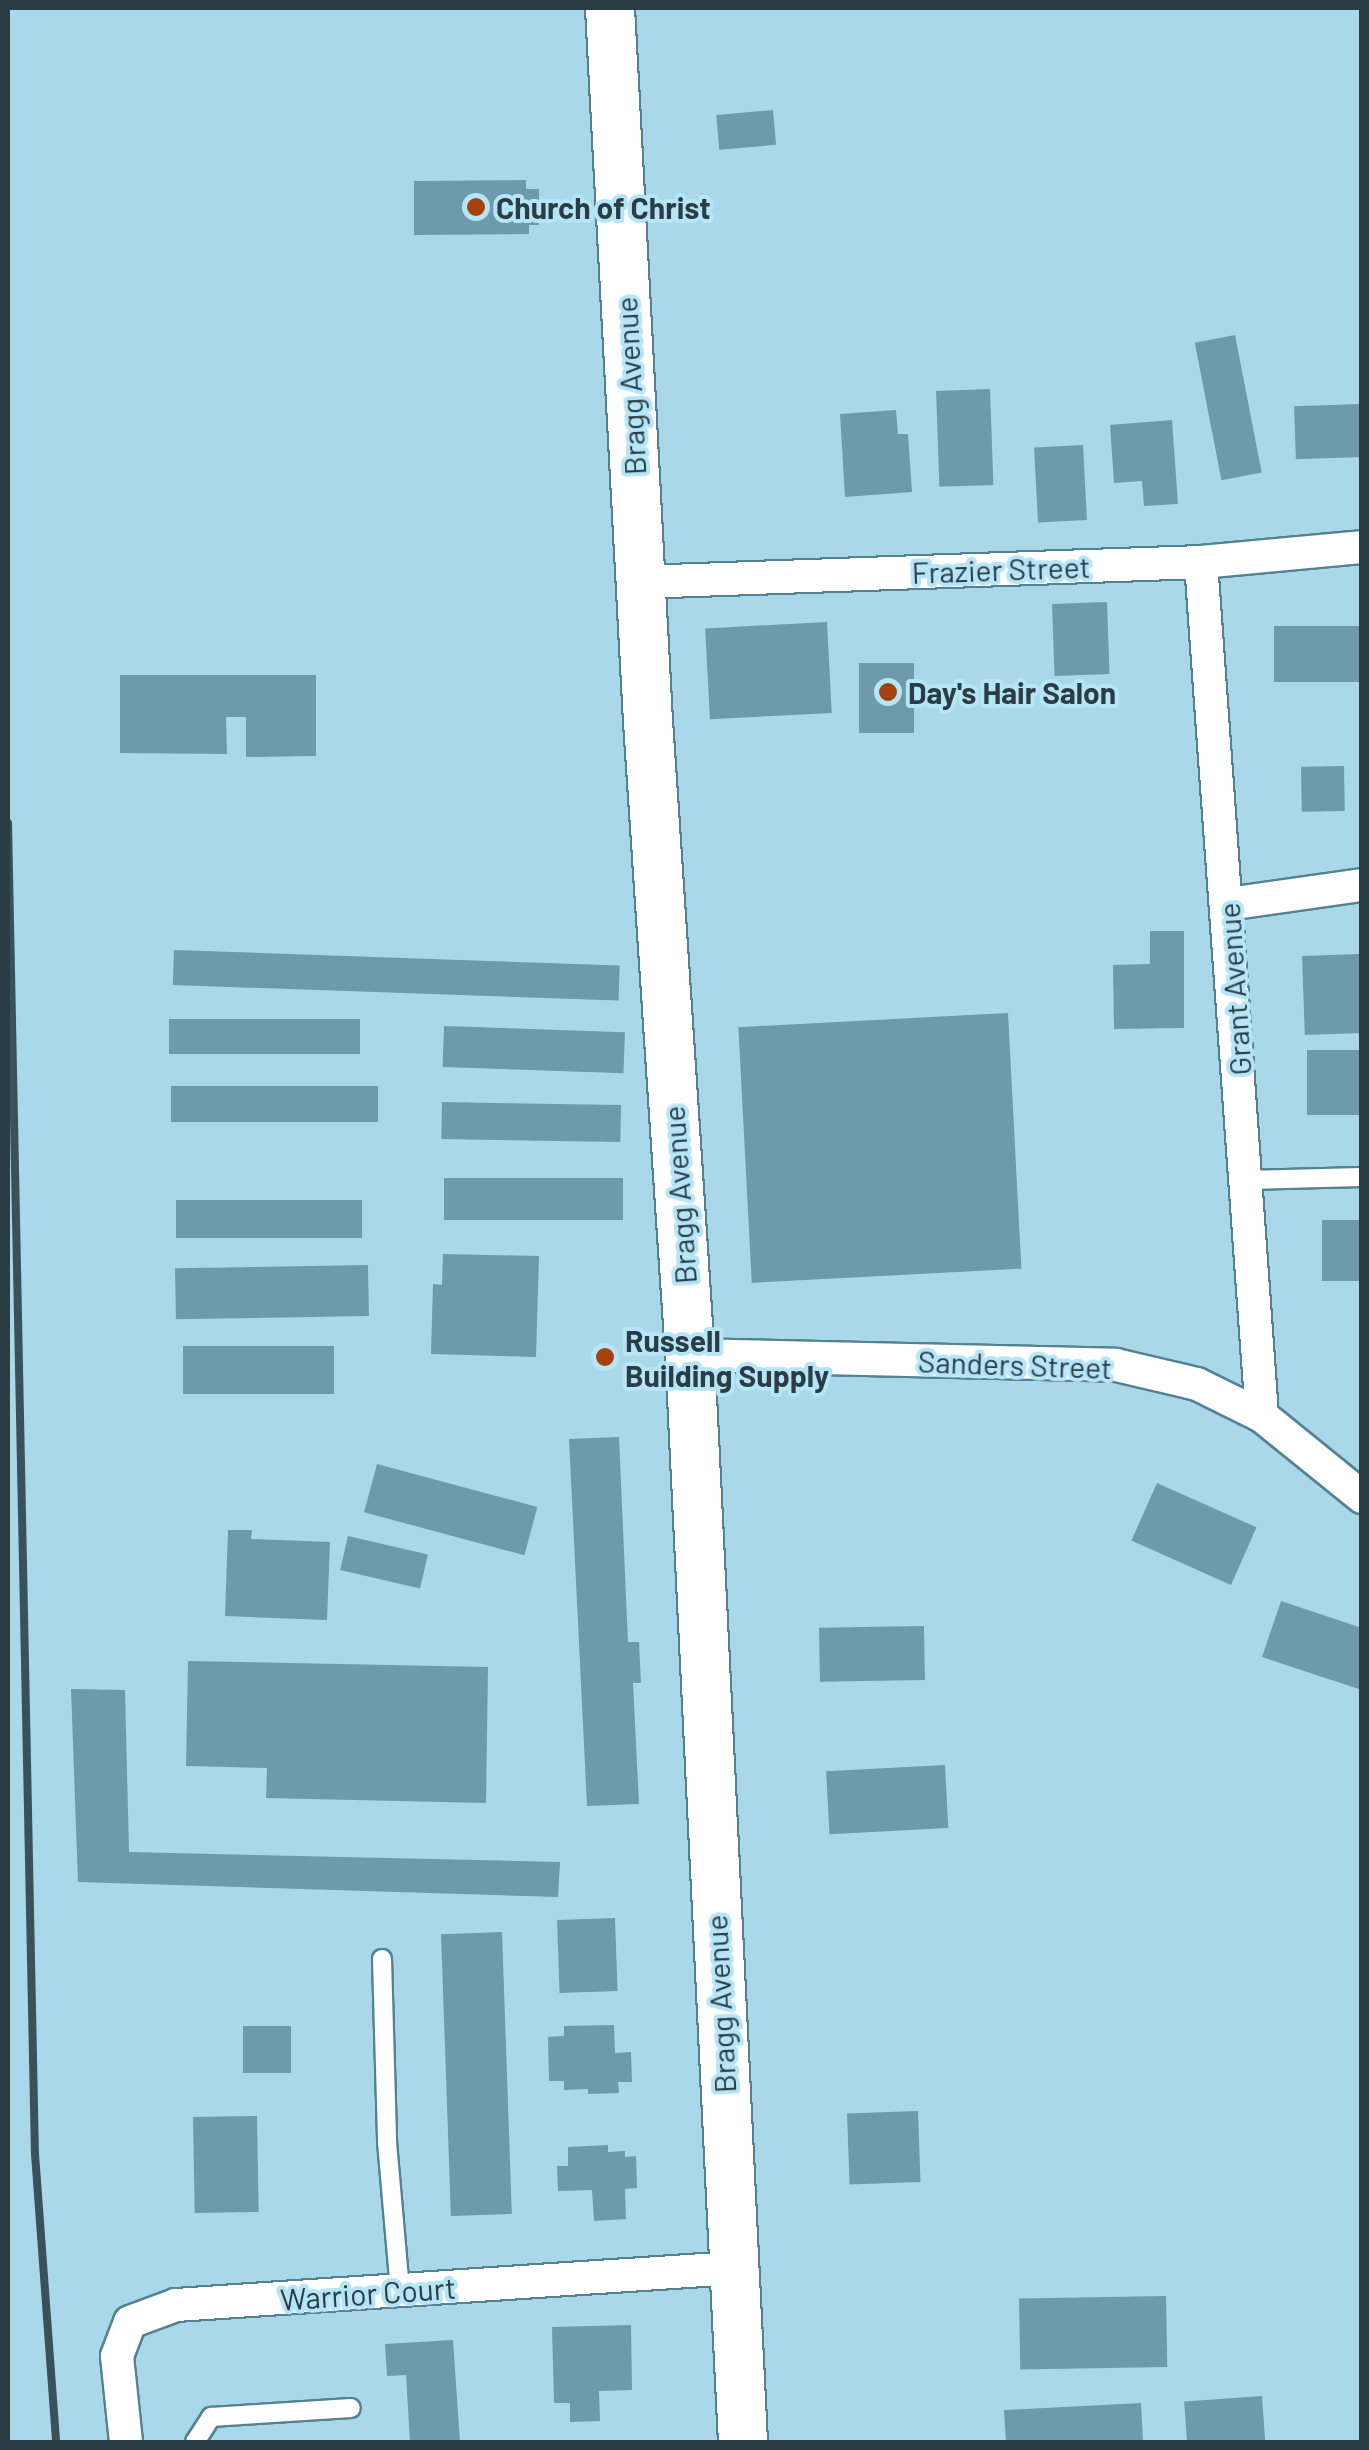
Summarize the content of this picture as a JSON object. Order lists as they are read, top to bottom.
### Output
{
  "streets": {
    "main road": ["Bragg Avenue"],
    "street": [
      "Frazier Street",
      "Grant Avenue",
      "Sanders Street",
      "Warrior Court"
    ]
  },
  "crossings": [
    ["Bragg Avenue", "Frazier Street"],
    ["Bragg Avenue", "Sanders Street"],
    ["Bragg Avenue", "Warrior Court"],
    ["Frazier Street", "Grant Avenue"],
    ["Grant Avenue", "Sanders Street"]
  ],
  "places": ["Church of Christ", "Day's Hair Salon", "Russell Building Supply"]
}
